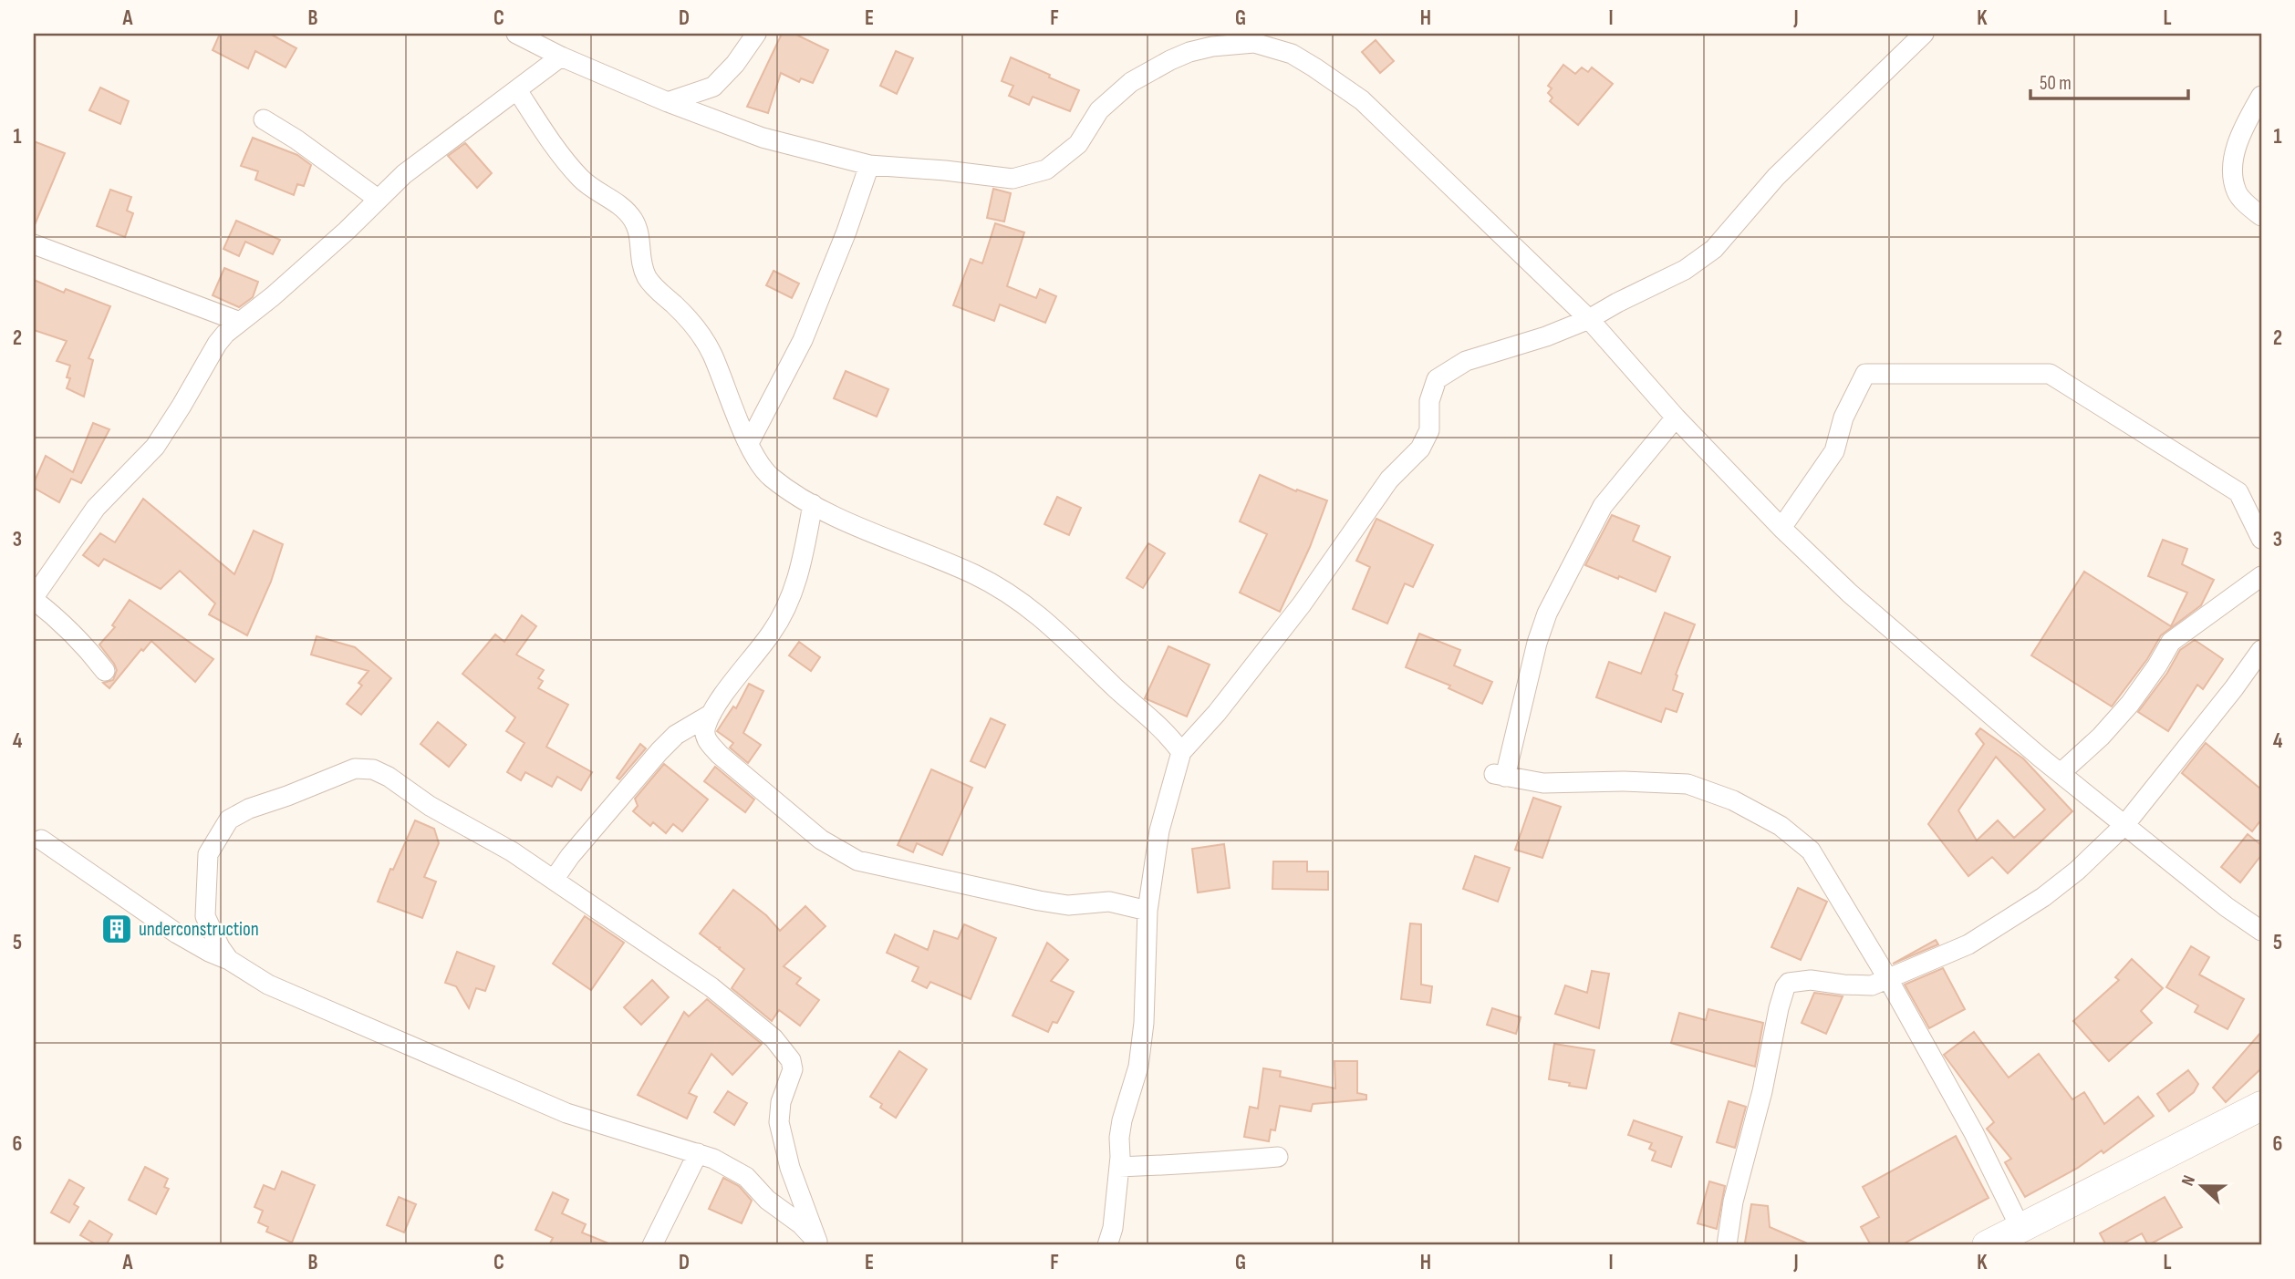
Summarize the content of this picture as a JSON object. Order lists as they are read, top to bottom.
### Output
{
  "places": {
    "building": ["underconstruction"]
  },
  "scale_bar": "50 m",
  "north": "left",
  "grid": {
    "columns": [
      "A",
      "B",
      "C",
      "D",
      "E",
      "F",
      "G",
      "H",
      "I",
      "J",
      "K",
      "L"
    ],
    "rows": [
      "1",
      "2",
      "3",
      "4",
      "5",
      "6"
    ]
  }
}
